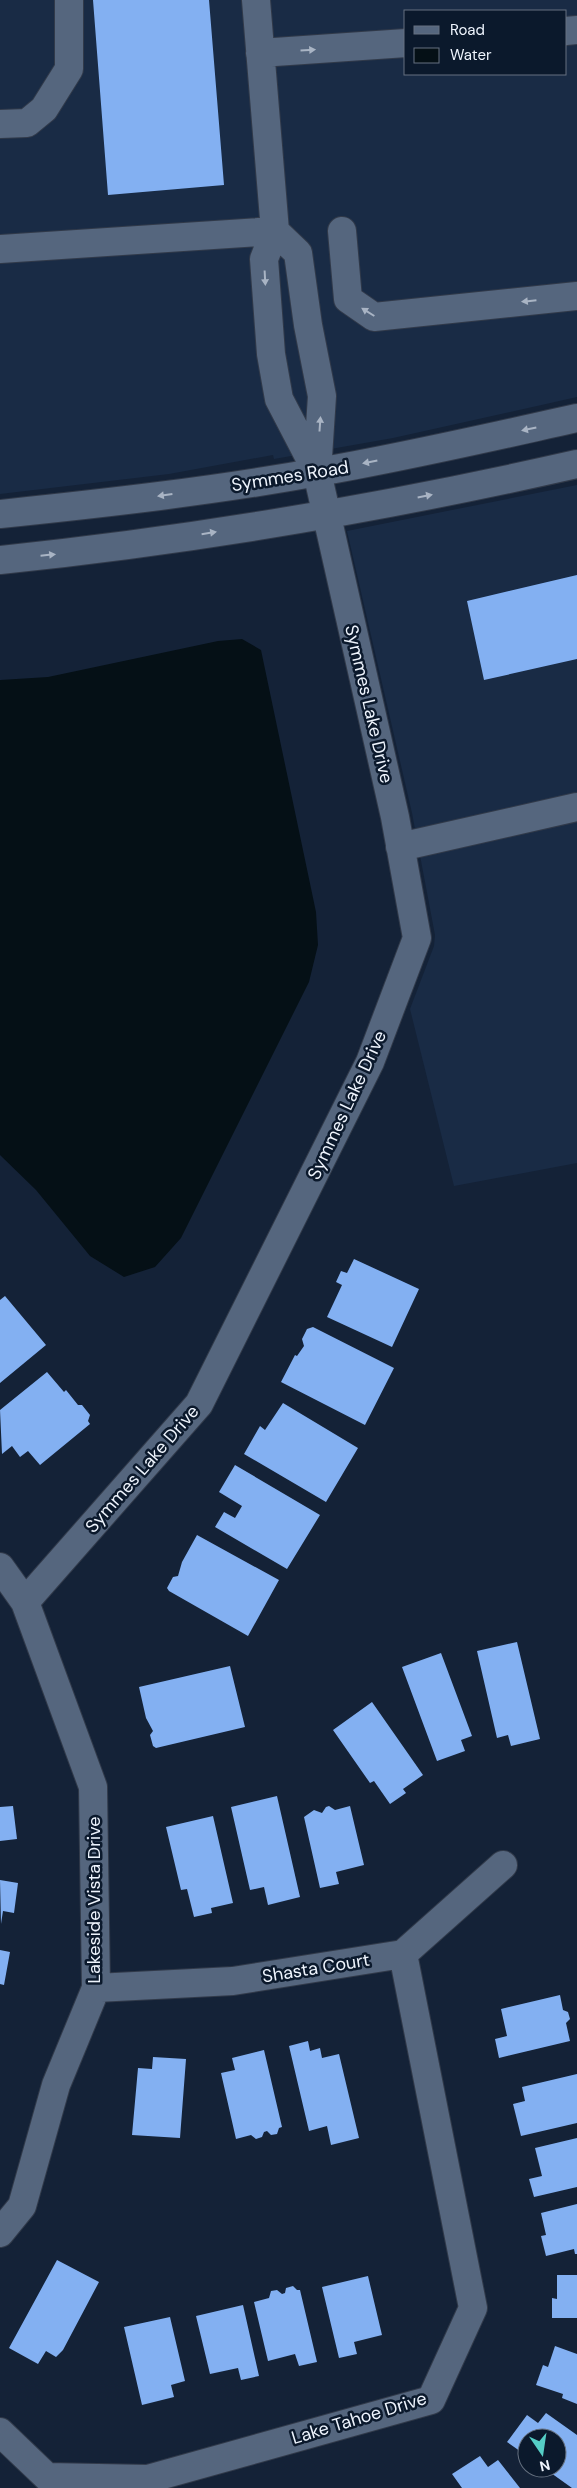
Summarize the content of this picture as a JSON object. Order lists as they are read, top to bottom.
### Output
{
  "streets": {
    "street": [
      "Symmes Road",
      "Symmes Lake Drive",
      "Lakeside Vista Drive",
      "Shasta Court",
      "Lake Tahoe Drive"
    ]
  },
  "crossings": [
    ["Symmes Road", "Symmes Lake Drive"],
    ["Symmes Lake Drive", "Lakeside Vista Drive"],
    ["Lakeside Vista Drive", "Shasta Court"],
    ["Shasta Court", "Lake Tahoe Drive"]
  ],
  "legend": ["Road", "Water"],
  "north": "bottom"
}
